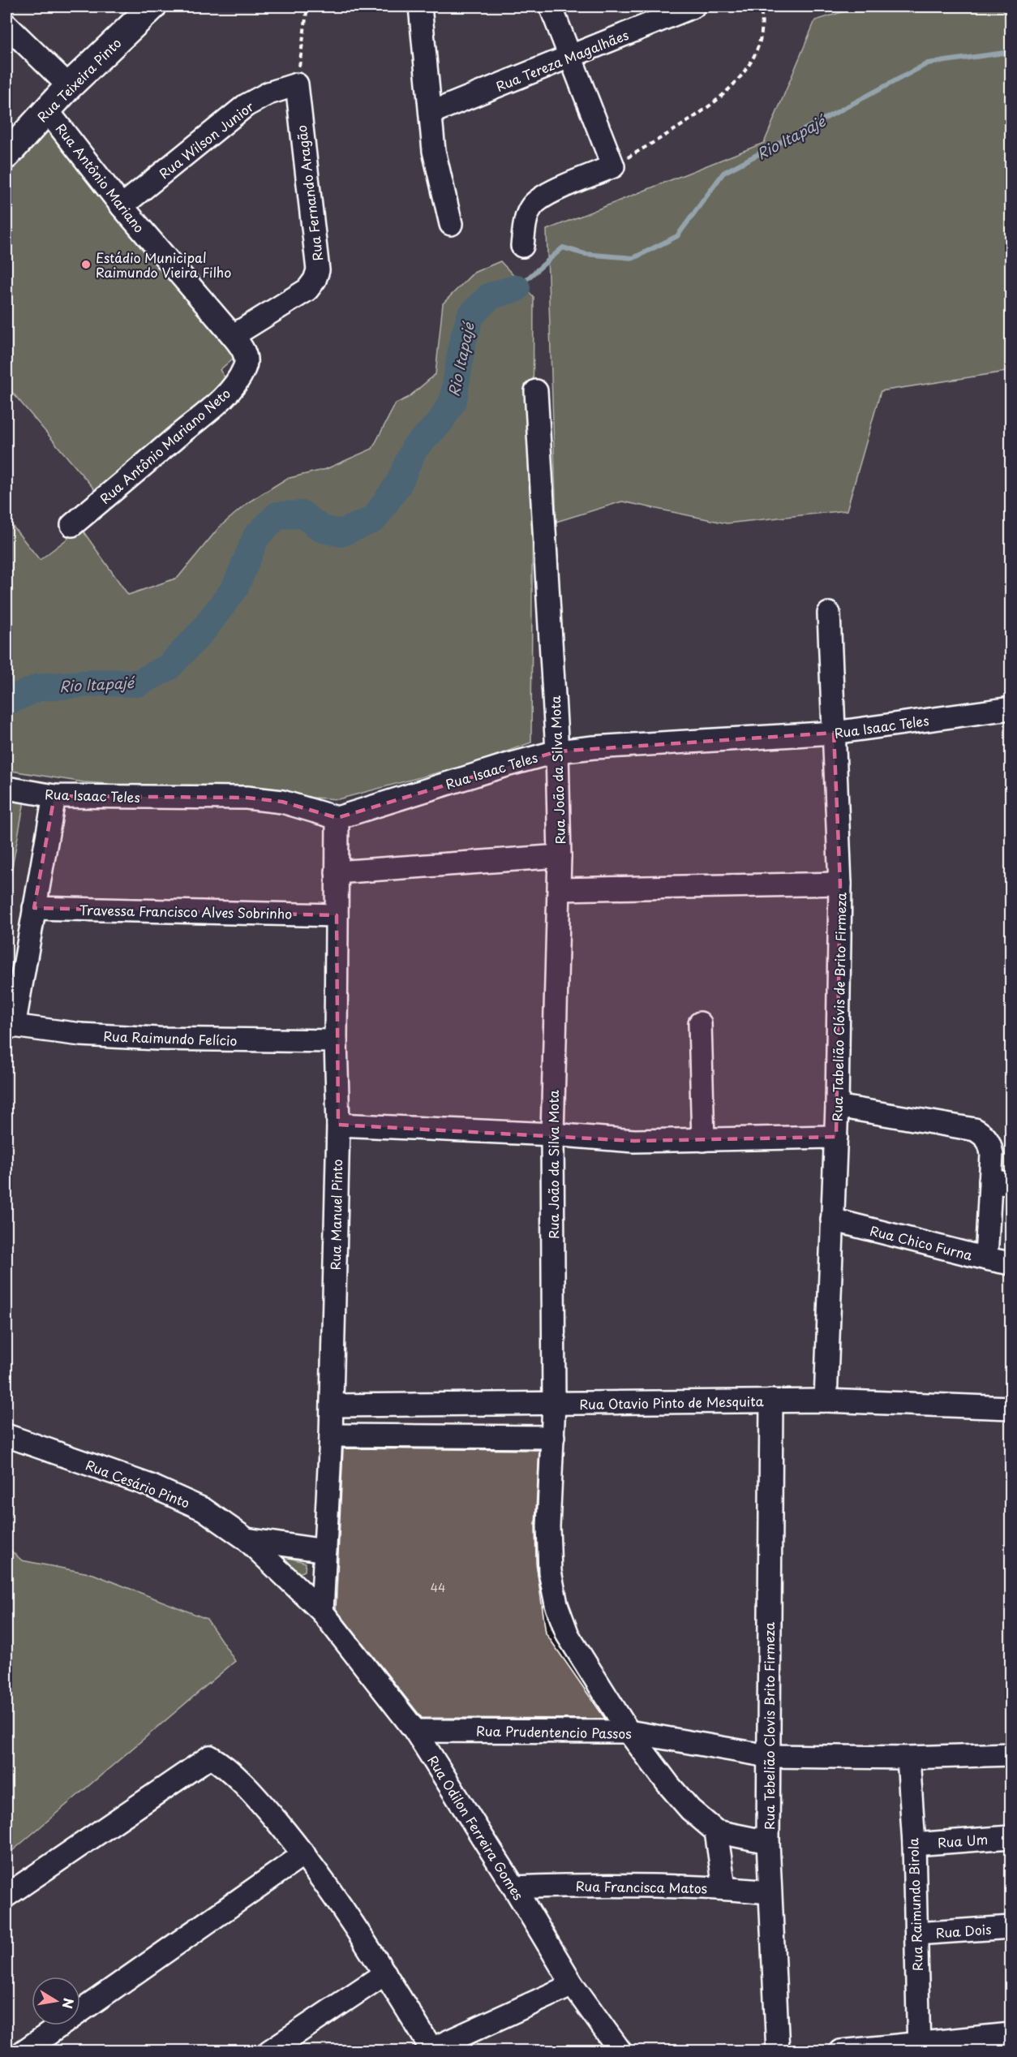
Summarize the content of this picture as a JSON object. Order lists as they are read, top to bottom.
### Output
{
  "streets": {
    "main road": ["Rua Teixeira Pinto"],
    "street": [
      "Rua Tereza Magalhães",
      "Rua Wilson Junior",
      "Rua Antônio Mariano",
      "Rua Fernando Aragão",
      "Rua Antônio Mariano Neto",
      "Rua Isaac Teles",
      "Rua João da Silva Mota",
      "Travessa Francisco Alves Sobrinho",
      "Rua Tabelião Clóvis de Brito Firmeza",
      "Rua Raimundo Felício",
      "Rua Manuel Pinto",
      "Rua Chico Furna",
      "Rua Otavio Pinto de Mesquita",
      "Rua Cesário Pinto",
      "Rua Tebelião Clovis Brito Firmeza",
      "Rua Prudentencio Passos",
      "Rua Odilon Ferreira Gomes",
      "Rua Um",
      "Rua Francisca Matos",
      "Rua Raimundo Birola",
      "Rua Dois"
    ]
  },
  "crossings": [
    ["Rua Teixeira Pinto", "Rua Antônio Mariano"],
    ["Rua Wilson Junior", "Rua Antônio Mariano"],
    ["Rua Wilson Junior", "Rua Fernando Aragão"],
    ["Rua Antônio Mariano", "Rua Fernando Aragão"],
    ["Rua Antônio Mariano", "Rua Antônio Mariano Neto"],
    ["Rua Isaac Teles", "Rua João da Silva Mota"],
    ["Rua Isaac Teles", "Rua Tabelião Clóvis de Brito Firmeza"],
    ["Rua Isaac Teles", "Rua Manuel Pinto"],
    ["Rua João da Silva Mota", "Rua Otavio Pinto de Mesquita"],
    ["Rua João da Silva Mota", "Rua Tebelião Clovis Brito Firmeza"],
    ["Rua João da Silva Mota", "Rua Prudentencio Passos"],
    ["Travessa Francisco Alves Sobrinho", "Rua Manuel Pinto"],
    ["Rua Tabelião Clóvis de Brito Firmeza", "Rua Chico Furna"],
    ["Rua Tabelião Clóvis de Brito Firmeza", "Rua Otavio Pinto de Mesquita"],
    ["Rua Raimundo Felício", "Rua Manuel Pinto"],
    ["Rua Manuel Pinto", "Rua Otavio Pinto de Mesquita"],
    ["Rua Manuel Pinto", "Rua Cesário Pinto"],
    ["Rua Manuel Pinto", "Rua Odilon Ferreira Gomes"],
    ["Rua Otavio Pinto de Mesquita", "Rua Tebelião Clovis Brito Firmeza"],
    ["Rua Cesário Pinto", "Rua Odilon Ferreira Gomes"],
    ["Rua Tebelião Clovis Brito Firmeza", "Rua Prudentencio Passos"],
    ["Rua Tebelião Clovis Brito Firmeza", "Rua Francisca Matos"],
    ["Rua Prudentencio Passos", "Rua Odilon Ferreira Gomes"],
    ["Rua Prudentencio Passos", "Rua Raimundo Birola"],
    ["Rua Odilon Ferreira Gomes", "Rua Francisca Matos"],
    ["Rua Um", "Rua Raimundo Birola"],
    ["Rua Raimundo Birola", "Rua Dois"]
  ],
  "water": ["Rio Itapajé"],
  "places": ["Estádio Municipal Raimundo Vieira Filho"],
  "house_numbers": ["44"],
  "north": "right"
}
